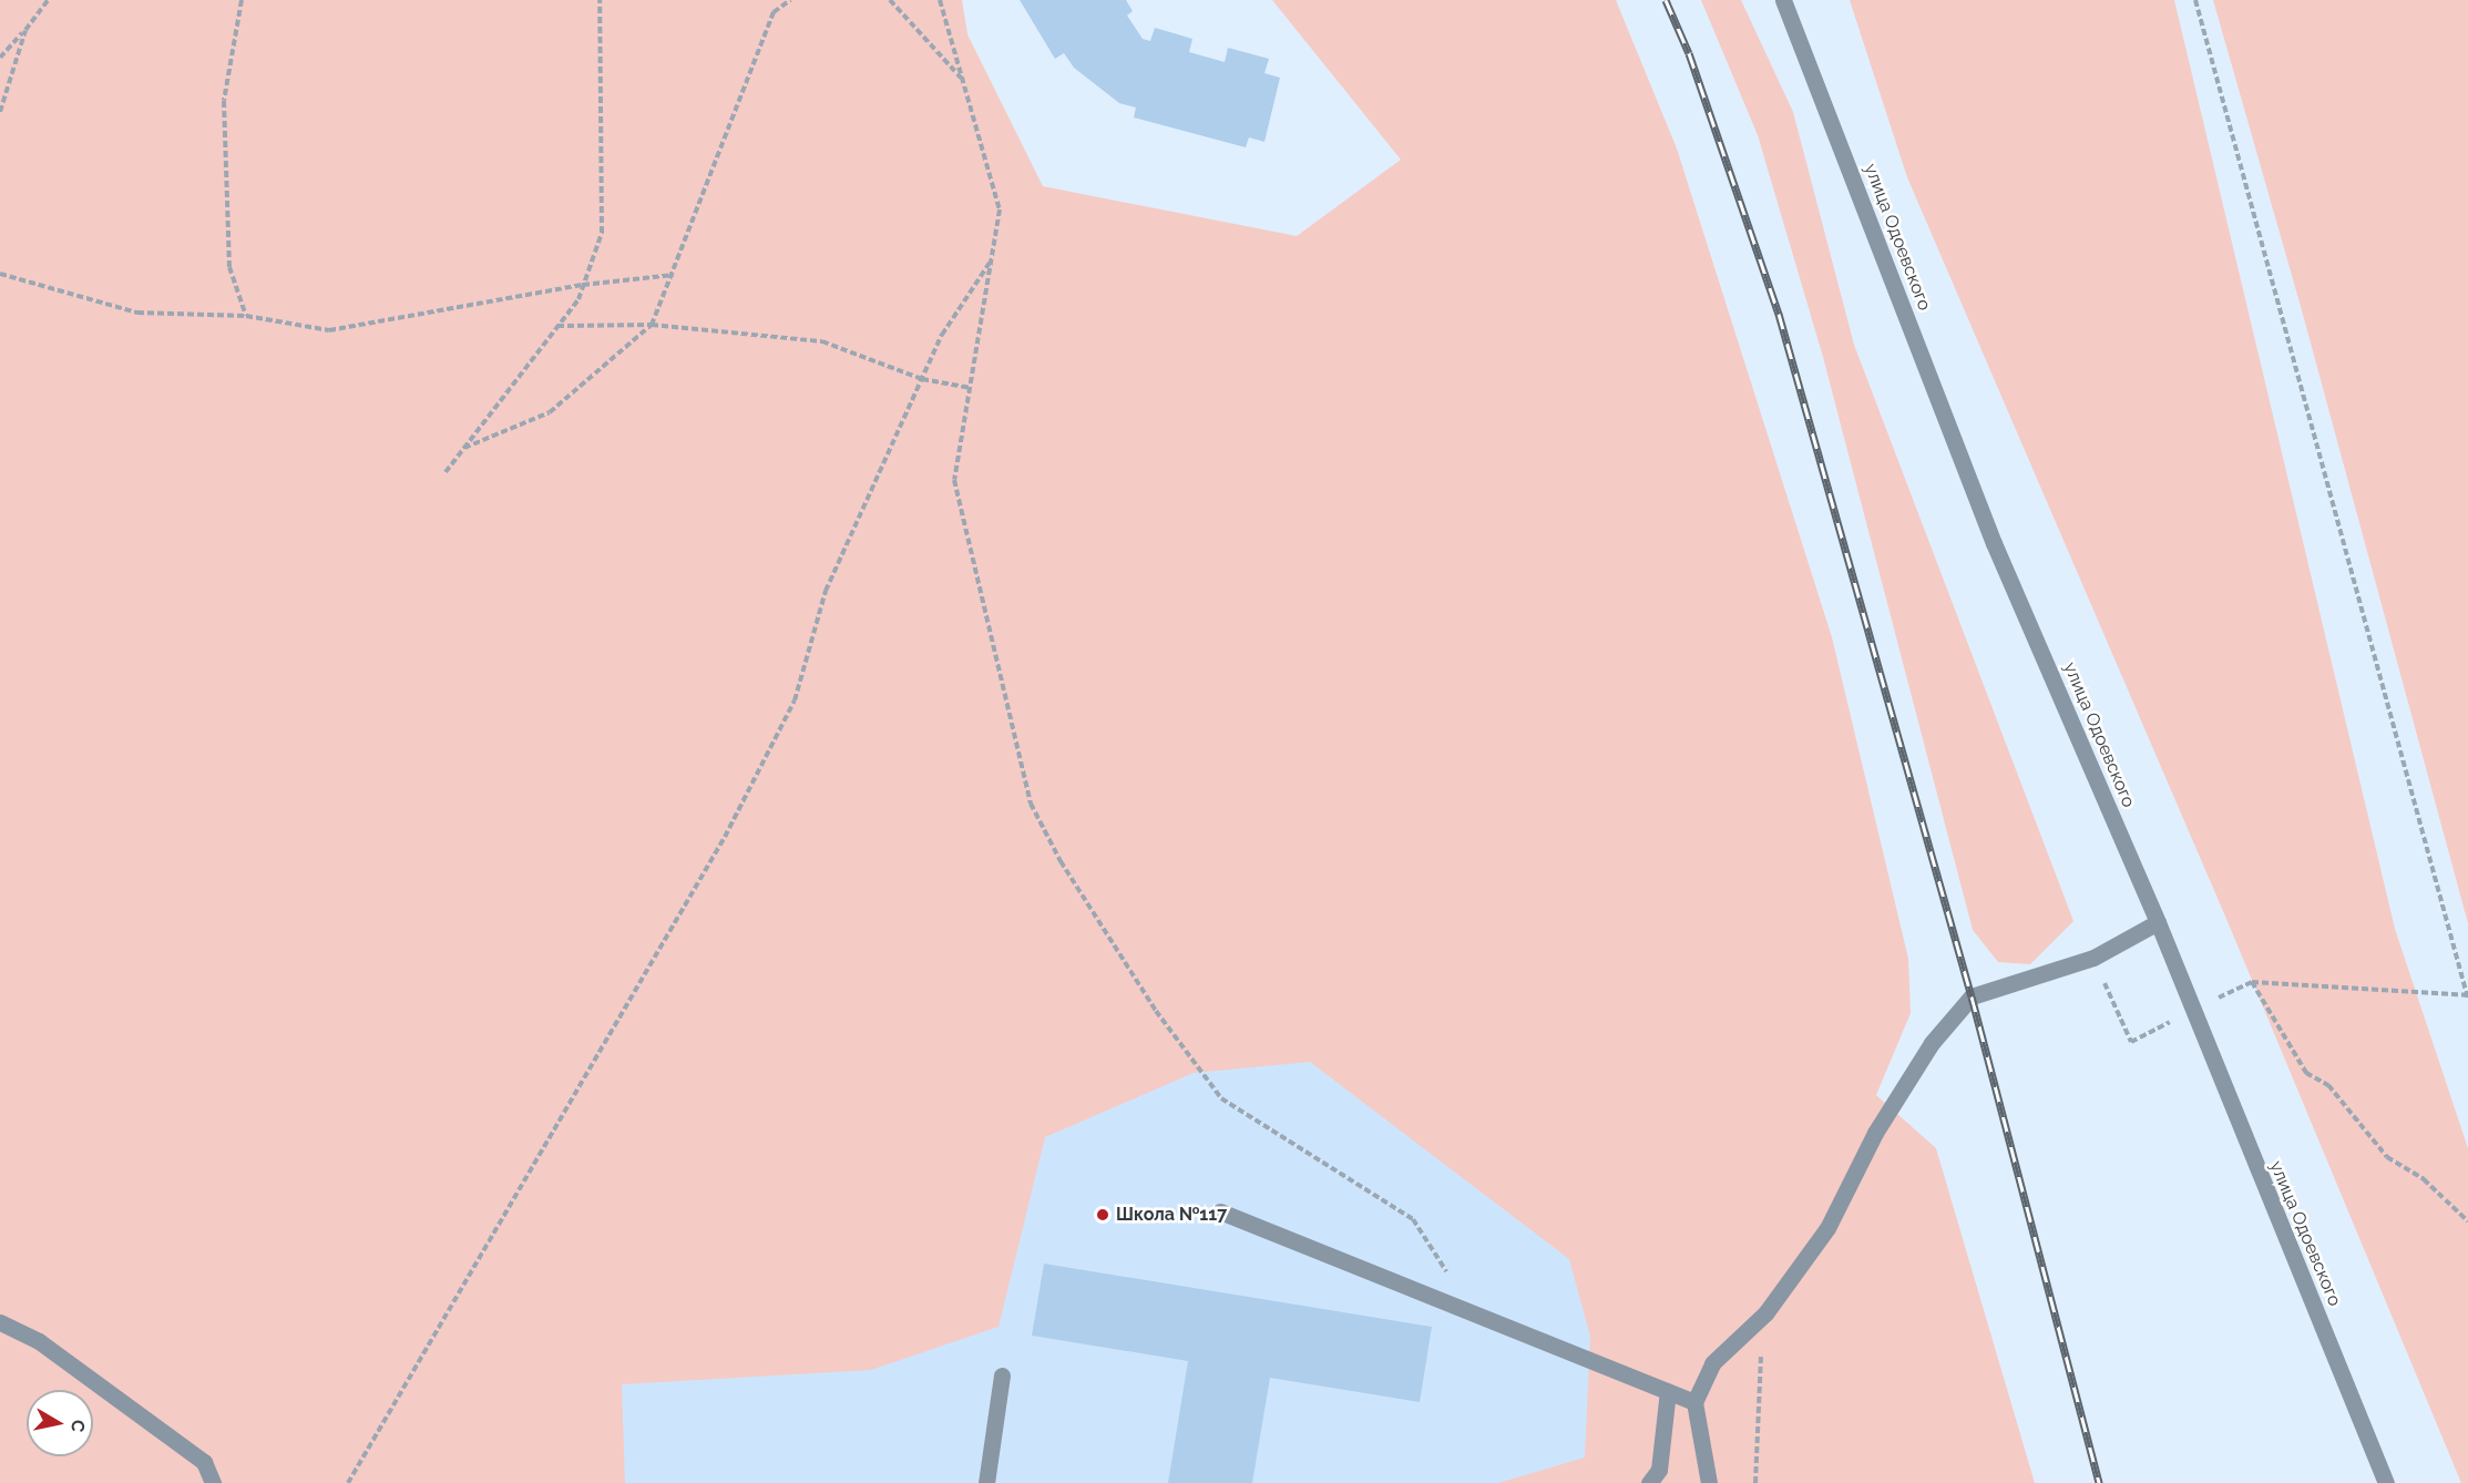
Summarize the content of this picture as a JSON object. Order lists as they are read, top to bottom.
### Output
{
  "streets": {
    "street": ["улица Одоевского"]
  },
  "places": ["Школа №117"],
  "north": "right"
}
